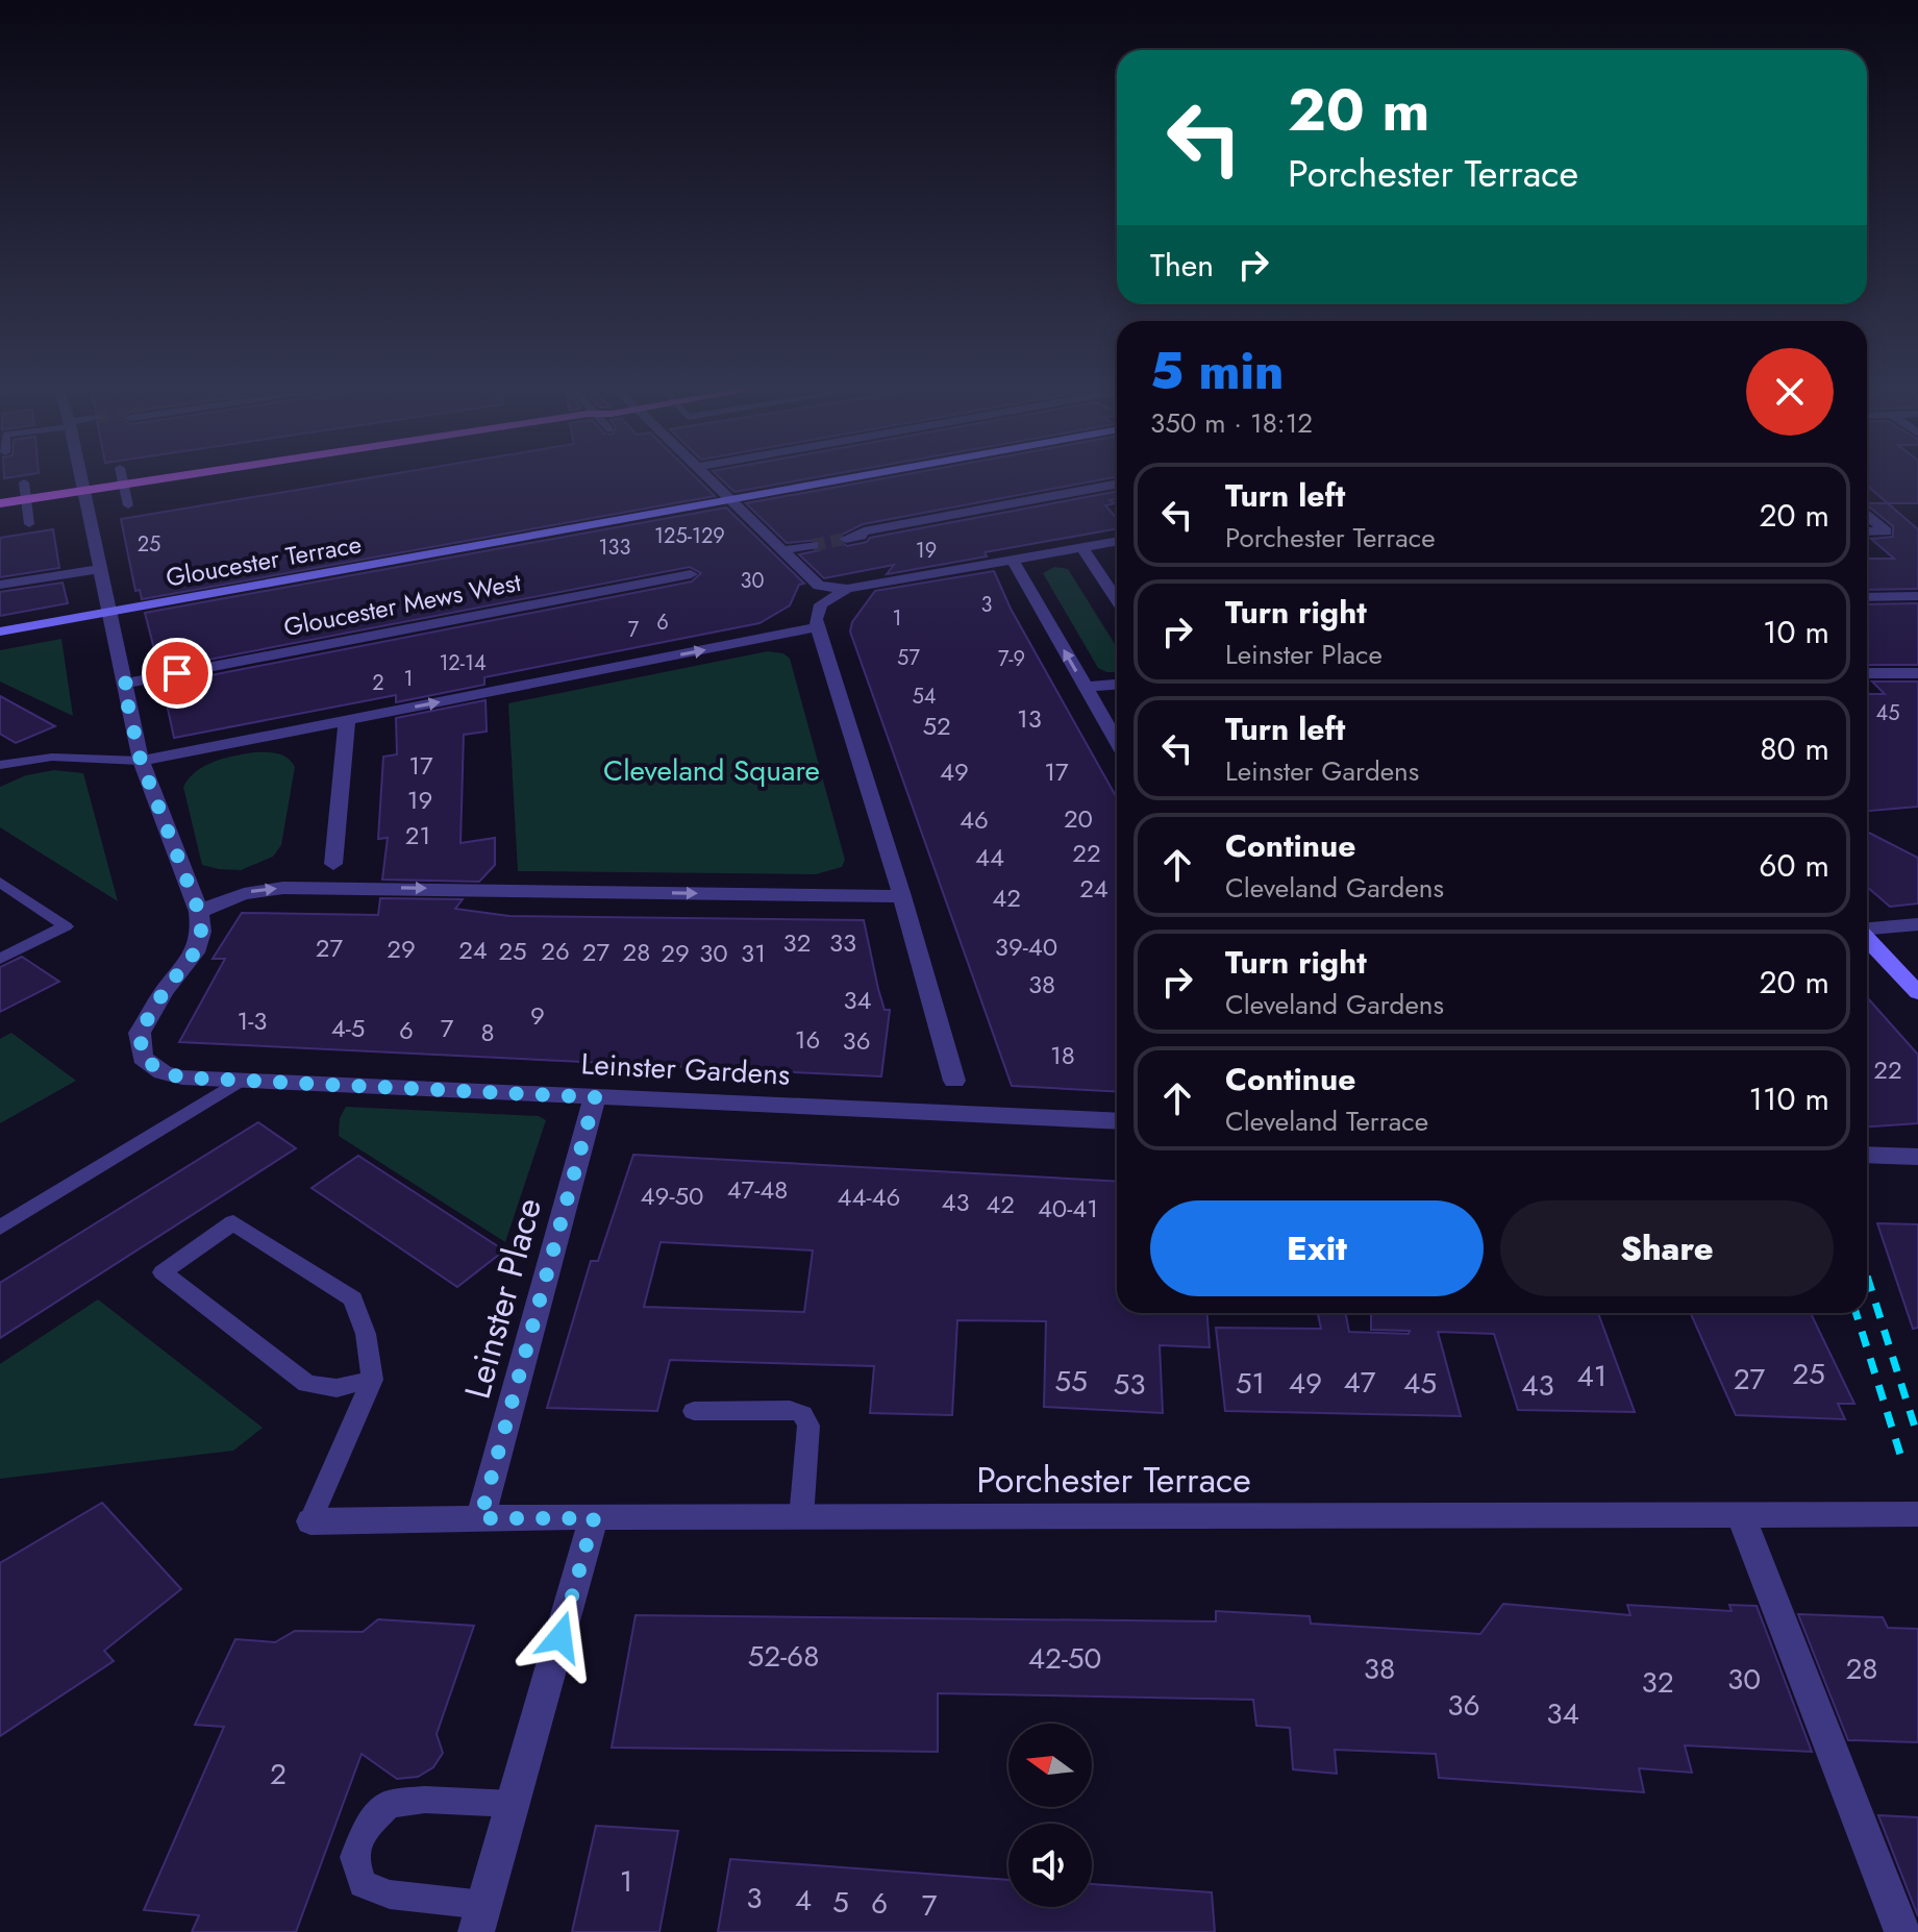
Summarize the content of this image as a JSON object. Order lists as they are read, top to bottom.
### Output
{
  "streets": {
    "street": [
      "Gloucester Terrace",
      "Gloucester Mews West",
      "Leinster Gardens",
      "Leinster Place",
      "Porchester Terrace"
    ]
  },
  "crossings": [
    ["Leinster Gardens", "Leinster Place"],
    ["Leinster Place", "Porchester Terrace"]
  ],
  "parks": ["Cleveland Square"],
  "house_numbers": [
    "125-129",
    "25",
    "133",
    "19",
    "30",
    "3",
    "1",
    "6",
    "7",
    "57",
    "7-9",
    "12-14",
    "1",
    "2",
    "54",
    "45",
    "13",
    "52",
    "17",
    "49",
    "17",
    "19",
    "20",
    "46",
    "21",
    "22",
    "44",
    "24",
    "42",
    "32",
    "33",
    "39-40",
    "27",
    "29",
    "24",
    "25",
    "26",
    "27",
    "28",
    "29",
    "30",
    "31",
    "38",
    "34",
    "9",
    "1-3",
    "4-5",
    "7",
    "6",
    "8",
    "16",
    "36",
    "18",
    "22",
    "47-48",
    "49-50",
    "44-46",
    "43",
    "42",
    "40-41",
    "25",
    "41",
    "27",
    "55",
    "47",
    "51",
    "49",
    "45",
    "53",
    "43",
    "52-68",
    "42-50",
    "38",
    "28",
    "30",
    "32",
    "36",
    "34",
    "2",
    "1",
    "3",
    "4",
    "5",
    "6",
    "7"
  ],
  "north": "left",
  "page": {
    "turn": ["20 m", "Porchester Terrace"],
    "then": "Then",
    "heading": ["5 min", "350 m · 18:12"],
    "list": [
      {
        "name": "Turn left",
        "note": "Porchester Terrace",
        "value": "20 m"
      },
      {
        "name": "Turn right",
        "note": "Leinster Place",
        "value": "10 m"
      },
      {
        "name": "Turn left",
        "note": "Leinster Gardens",
        "value": "80 m"
      },
      {
        "name": "Continue",
        "note": "Cleveland Gardens",
        "value": "60 m"
      },
      {
        "name": "Turn right",
        "note": "Cleveland Gardens",
        "value": "20 m"
      },
      {
        "name": "Continue",
        "note": "Cleveland Terrace",
        "value": "110 m"
      }
    ],
    "buttons": ["Exit", "Share"]
  }
}
